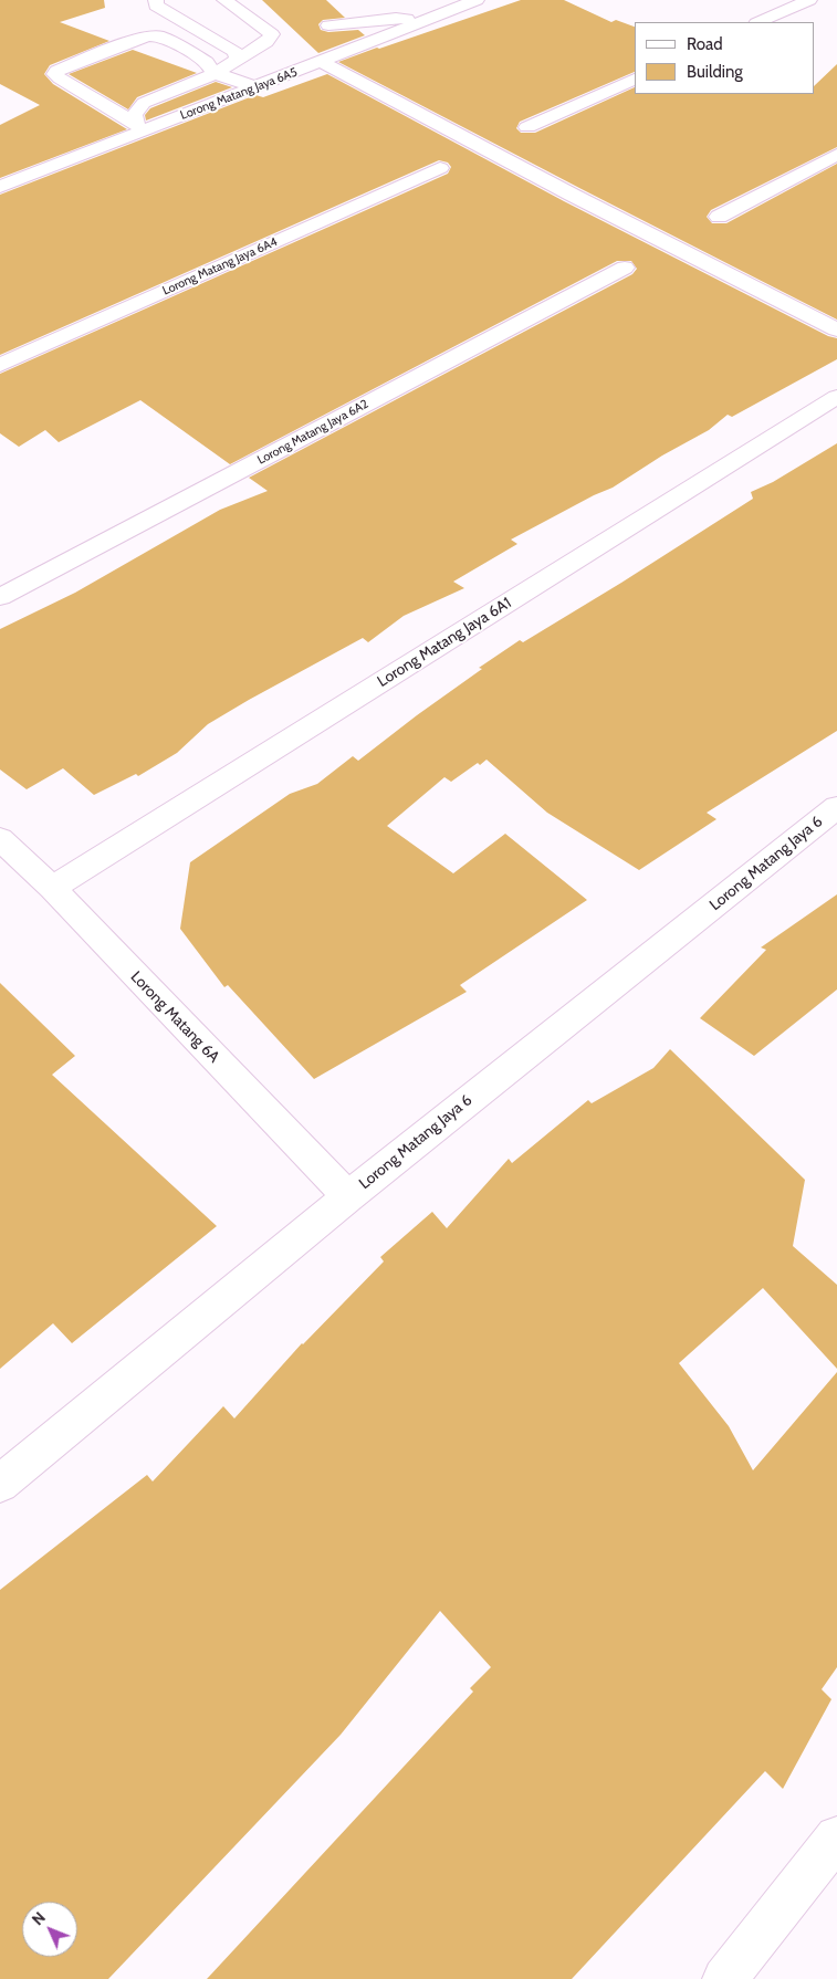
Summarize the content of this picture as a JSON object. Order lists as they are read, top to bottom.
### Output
{
  "streets": {
    "street": [
      "Lorong Matang Jaya 6A5",
      "Lorong Matang Jaya 6A4",
      "Lorong Matang Jaya 6A2",
      "Lorong Matang Jaya 6A1",
      "Lorong Matang Jaya 6",
      "Lorong Matang 6A"
    ]
  },
  "crossings": [
    ["Lorong Matang Jaya 6A1", "Lorong Matang 6A"],
    ["Lorong Matang Jaya 6", "Lorong Matang 6A"]
  ],
  "legend": ["Road", "Building"],
  "north": "top left"
}
